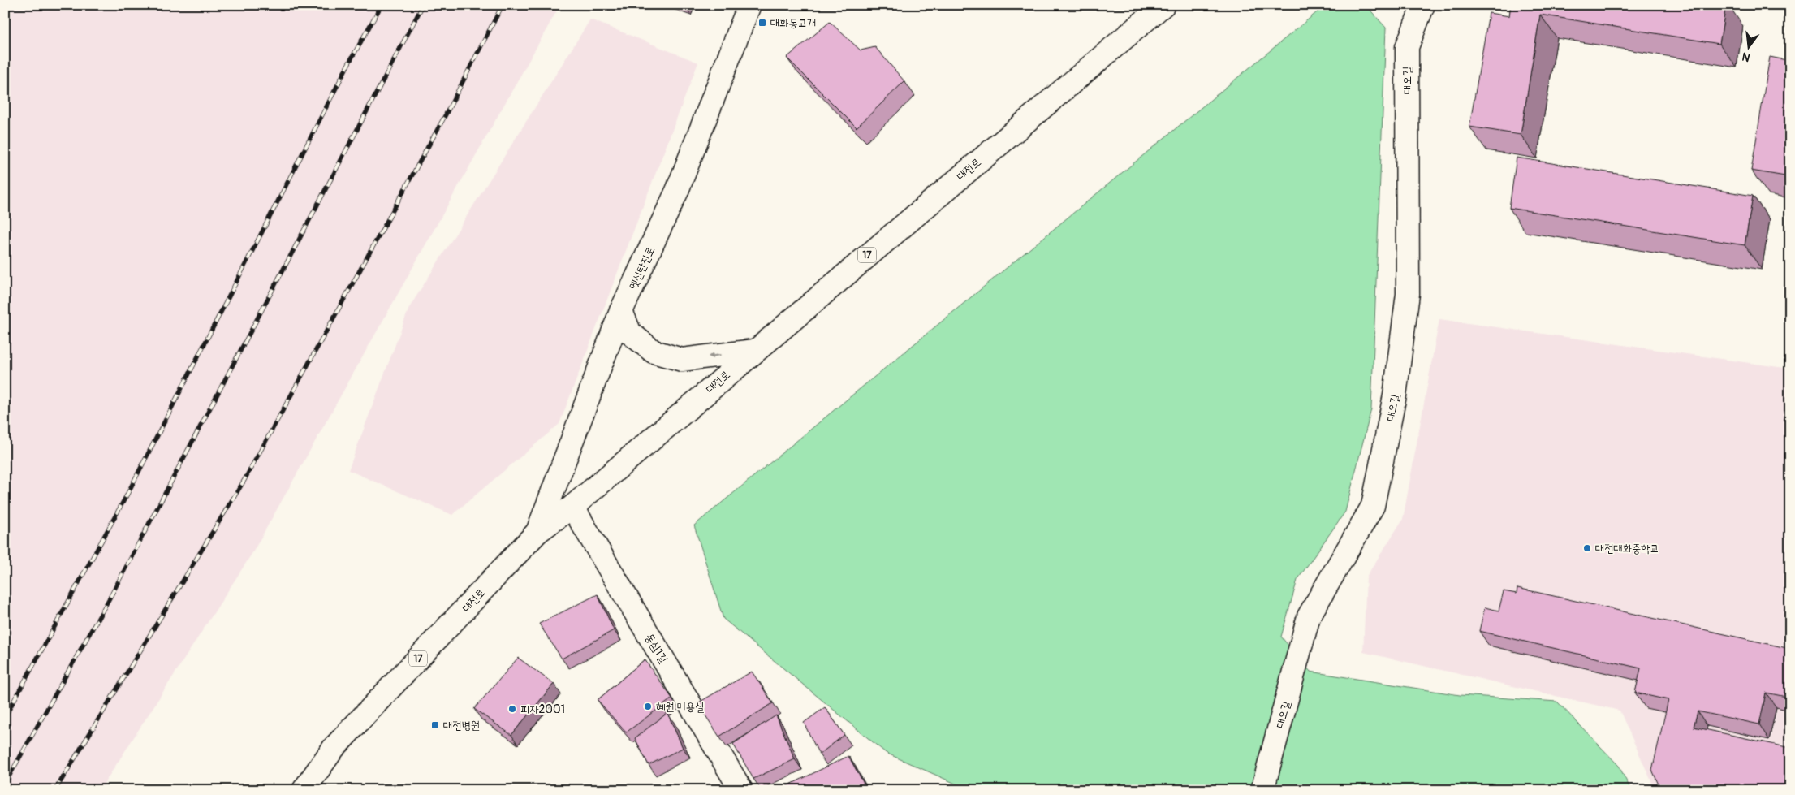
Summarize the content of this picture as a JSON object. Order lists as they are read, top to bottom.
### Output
{
  "streets": {
    "street": [
      "대오길",
      "대전로",
      "17",
      "옛신탄진로",
      "동심1길"
    ]
  },
  "crossings": [
    ["대전로", "옛신탄진로"],
    ["대전로", "동심1길"]
  ],
  "places": {
    "transit": ["대화동고개", "대전병원"],
    "other": ["대전대화중학교", "혜원 미용실", "피자2001"]
  },
  "north": "bottom"
}
